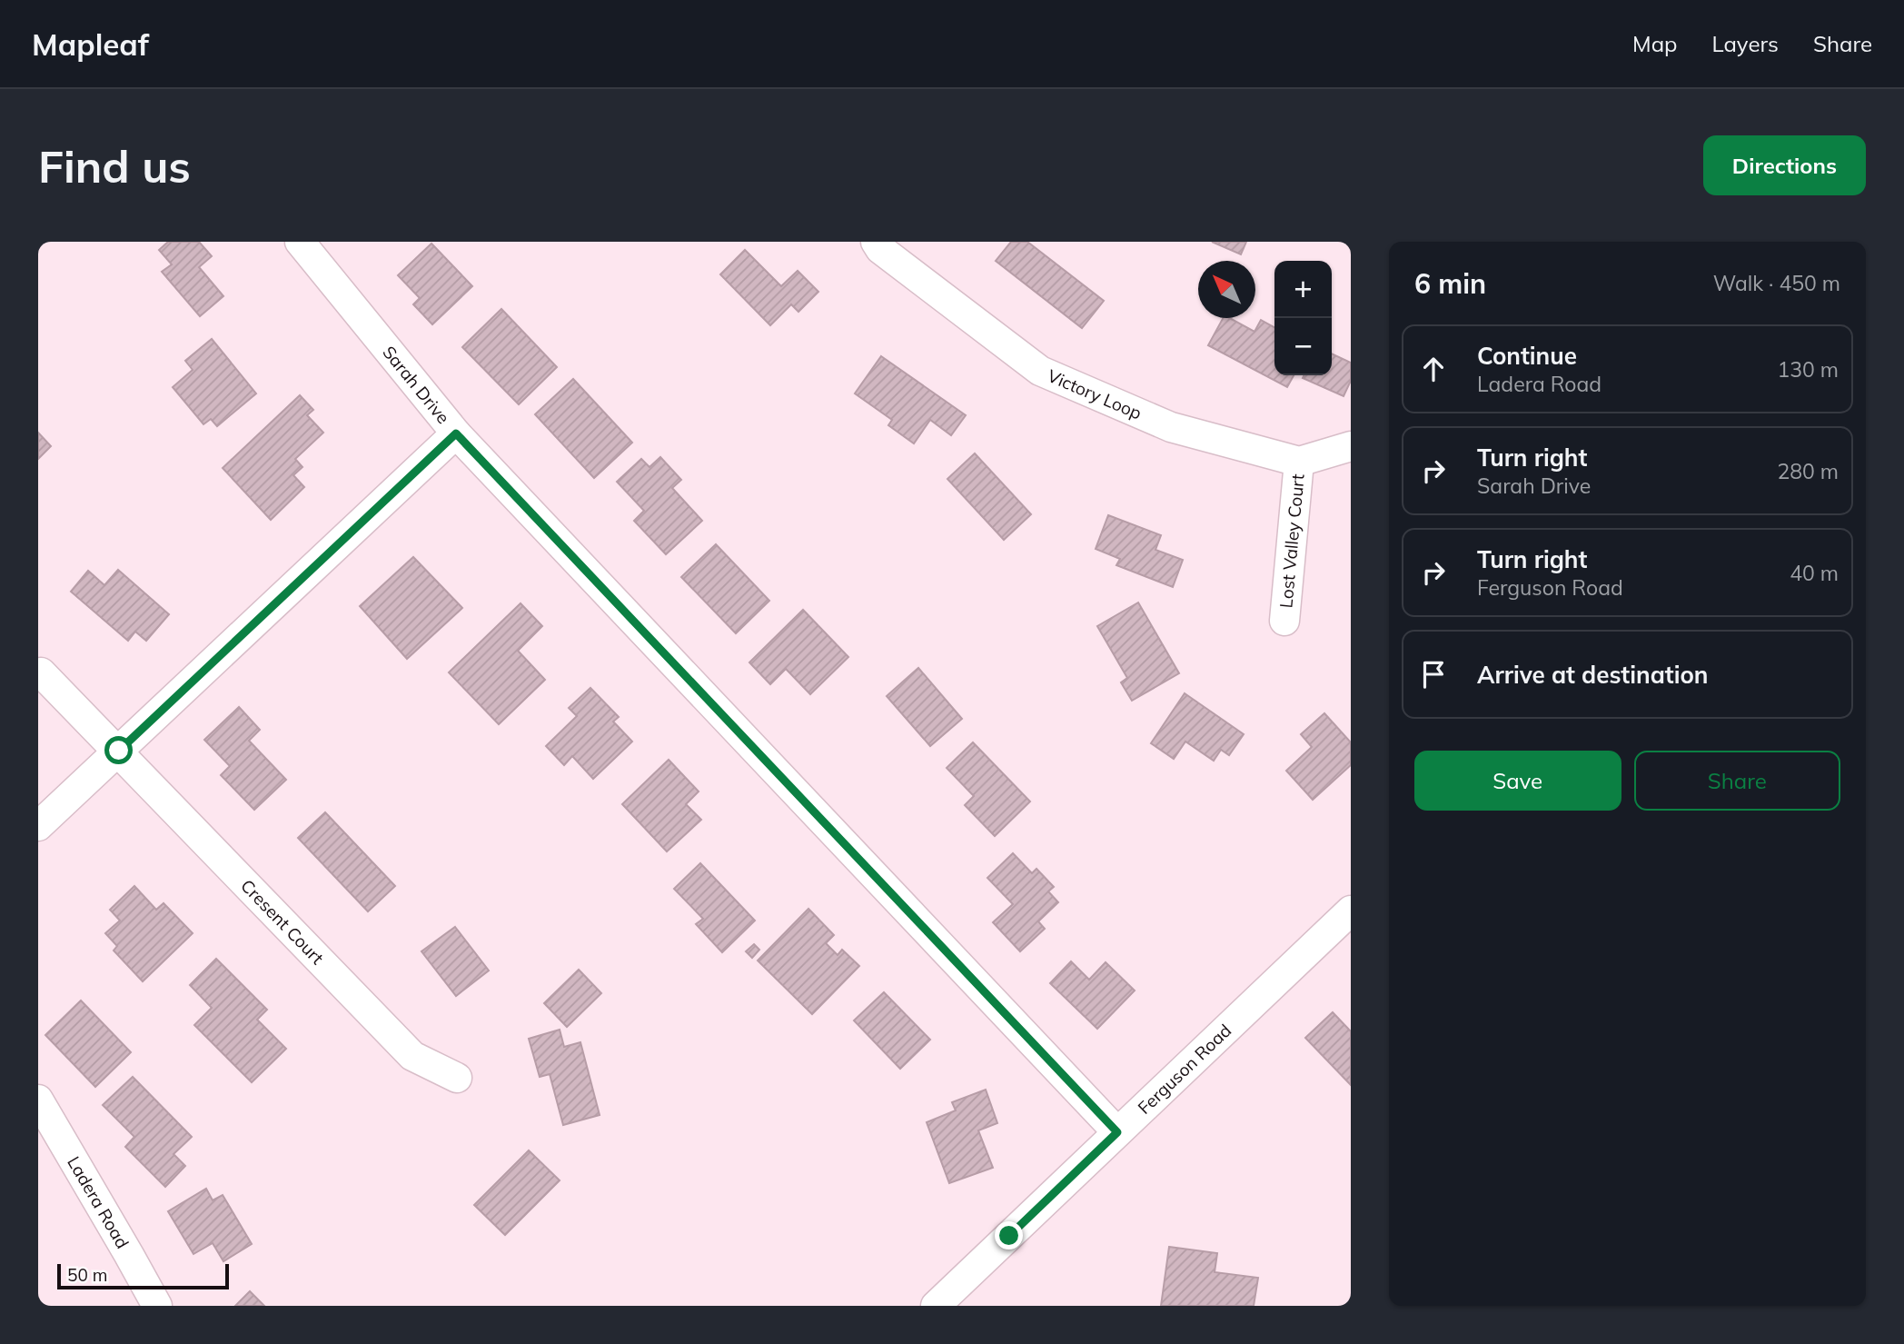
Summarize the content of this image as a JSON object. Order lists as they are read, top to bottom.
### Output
{
  "streets": {
    "street": [
      "Sarah Drive",
      "Victory Loop",
      "Lost Valley Court",
      "Cresent Court",
      "Ferguson Road",
      "Ladera Road"
    ]
  },
  "crossings": [
    ["Sarah Drive", "Ferguson Road"],
    ["Victory Loop", "Lost Valley Court"]
  ],
  "scale_bar": "50 m",
  "north": "top left",
  "page": {
    "header": "Mapleaf",
    "nav": ["Map", "Layers", "Share"],
    "buttons": [
      "Directions",
      ["Save", "Share"]
    ],
    "title": "Find us",
    "heading": ["6 min", "Walk · 450 m"],
    "map_buttons": ["+", "−"],
    "list": [
      ["Continue", "Ladera Road", "130 m"],
      ["Turn right", "Sarah Drive", "280 m"],
      ["Turn right", "Ferguson Road", "40 m"],
      "Arrive at destination"
    ],
    "scale": "50 m"
  }
}
